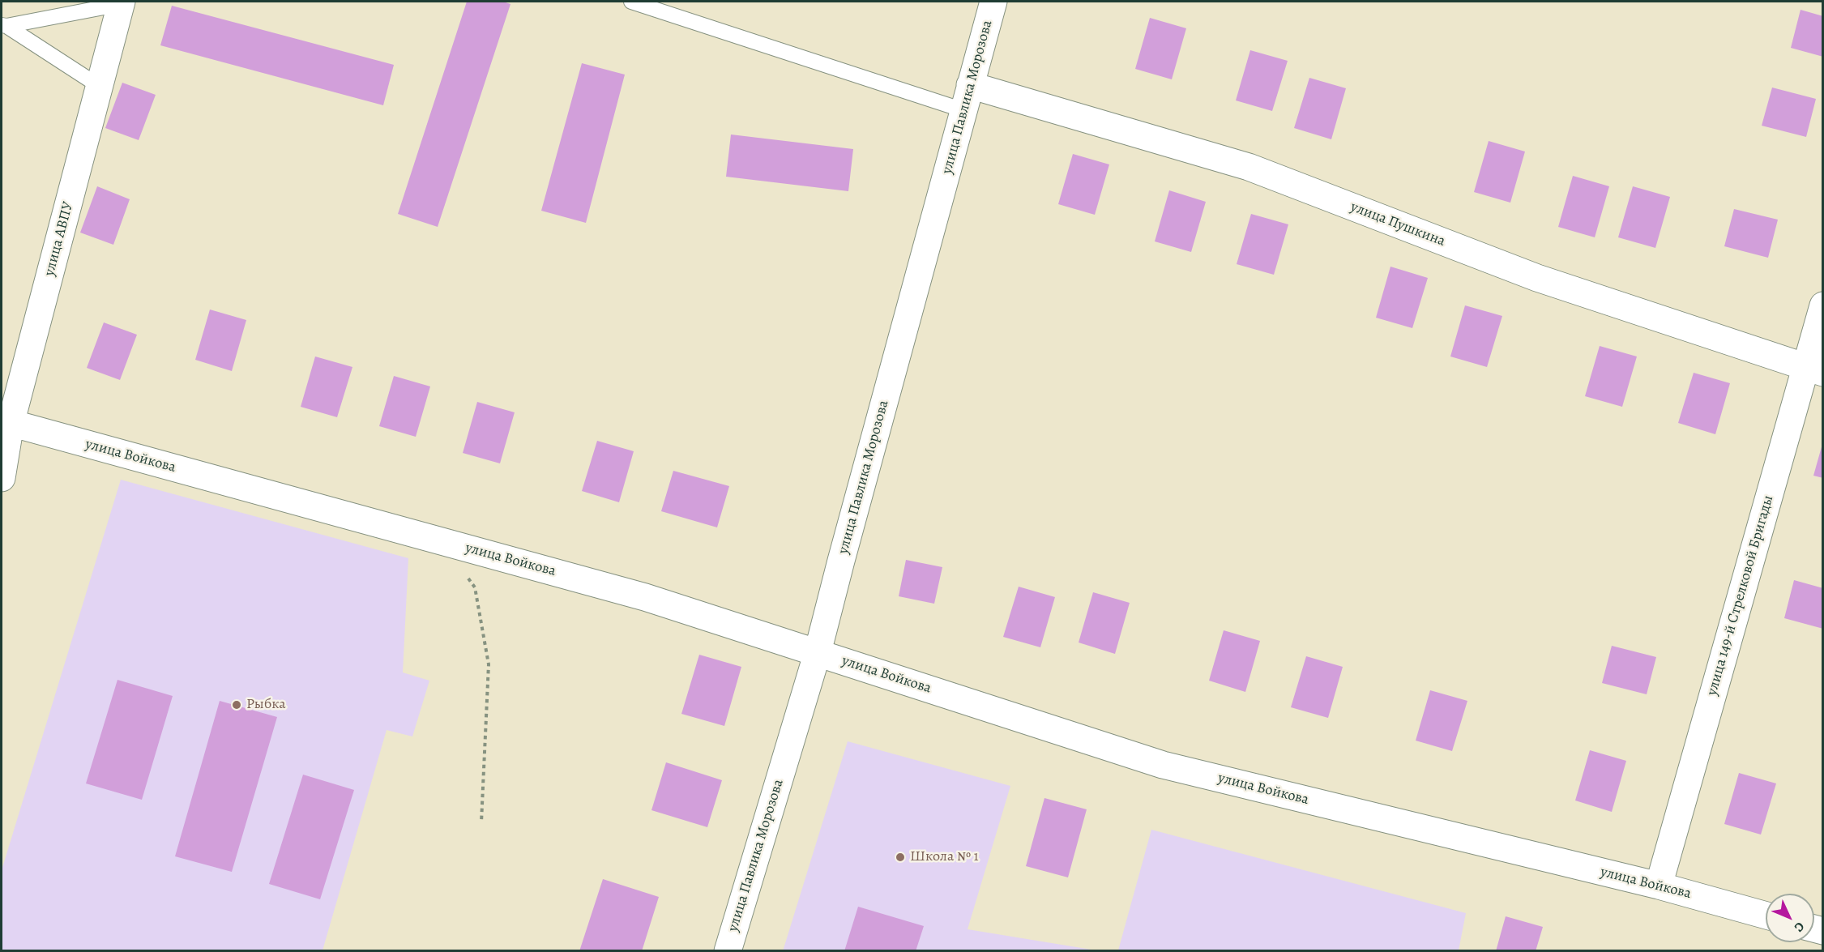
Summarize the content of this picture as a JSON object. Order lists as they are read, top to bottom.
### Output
{
  "streets": {
    "street": [
      "улица Павлика Морозова",
      "улица Пушкина",
      "улица АВПУ",
      "улица Войкова",
      "улица 149-й Стрелковой Бригады"
    ]
  },
  "crossings": [
    ["улица Павлика Морозова", "улица Пушкина"],
    ["улица Павлика Морозова", "улица Войкова"],
    ["улица Пушкина", "улица 149-й Стрелковой Бригады"],
    ["улица АВПУ", "улица Войкова"],
    ["улица Войкова", "улица 149-й Стрелковой Бригады"]
  ],
  "places": ["Рыбка", "Школа № 1"],
  "north": "bottom right"
}
